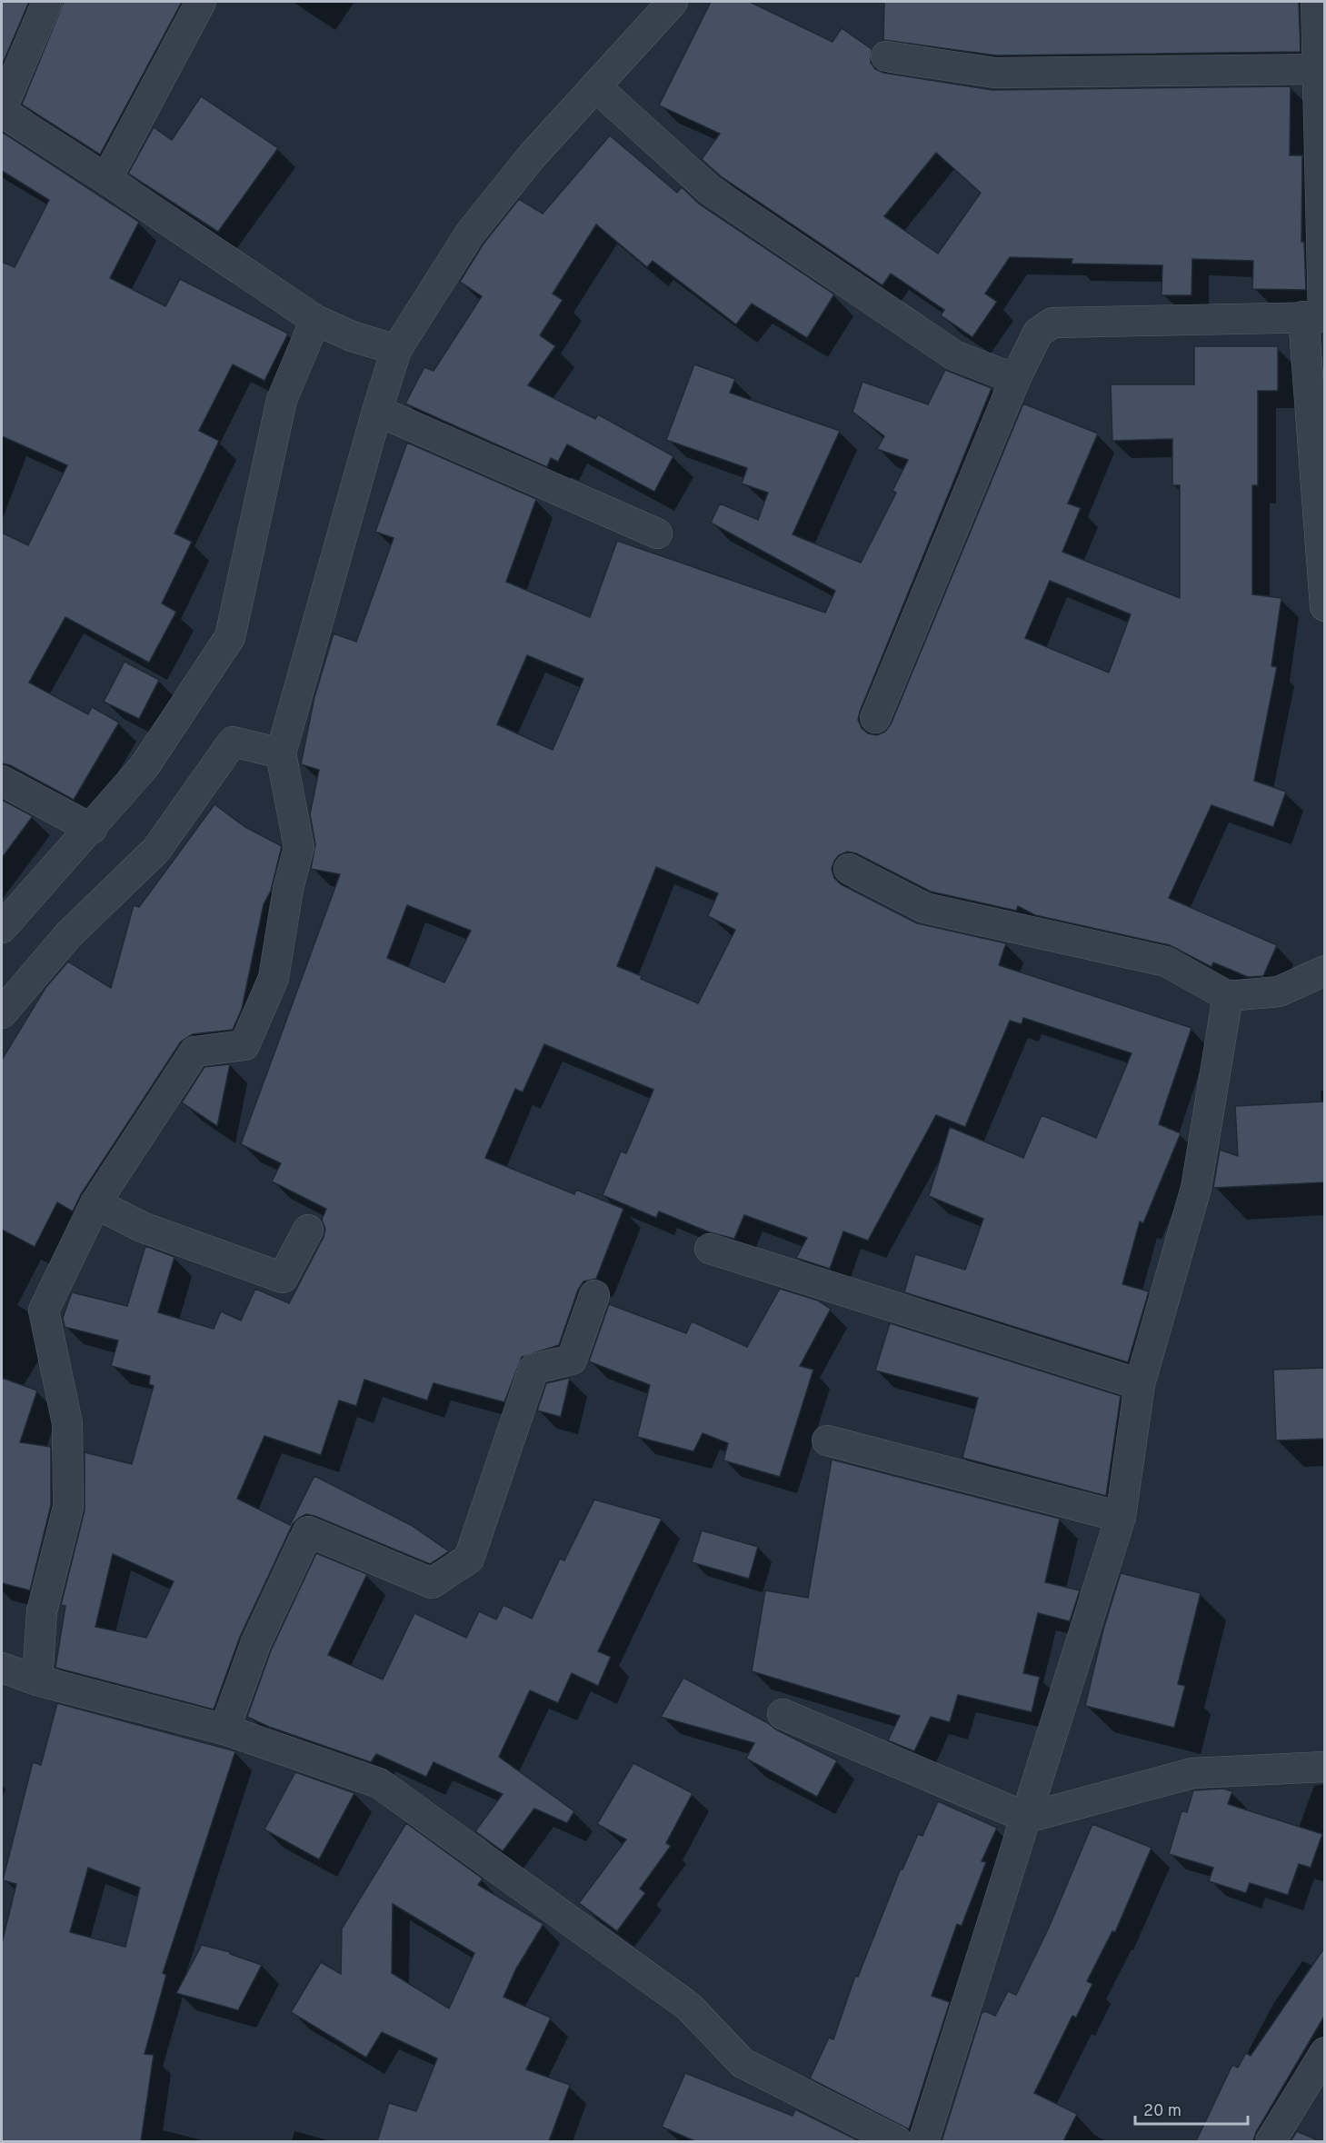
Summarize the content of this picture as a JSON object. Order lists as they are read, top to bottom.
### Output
{
  "scale_bar": "20 m"
}
